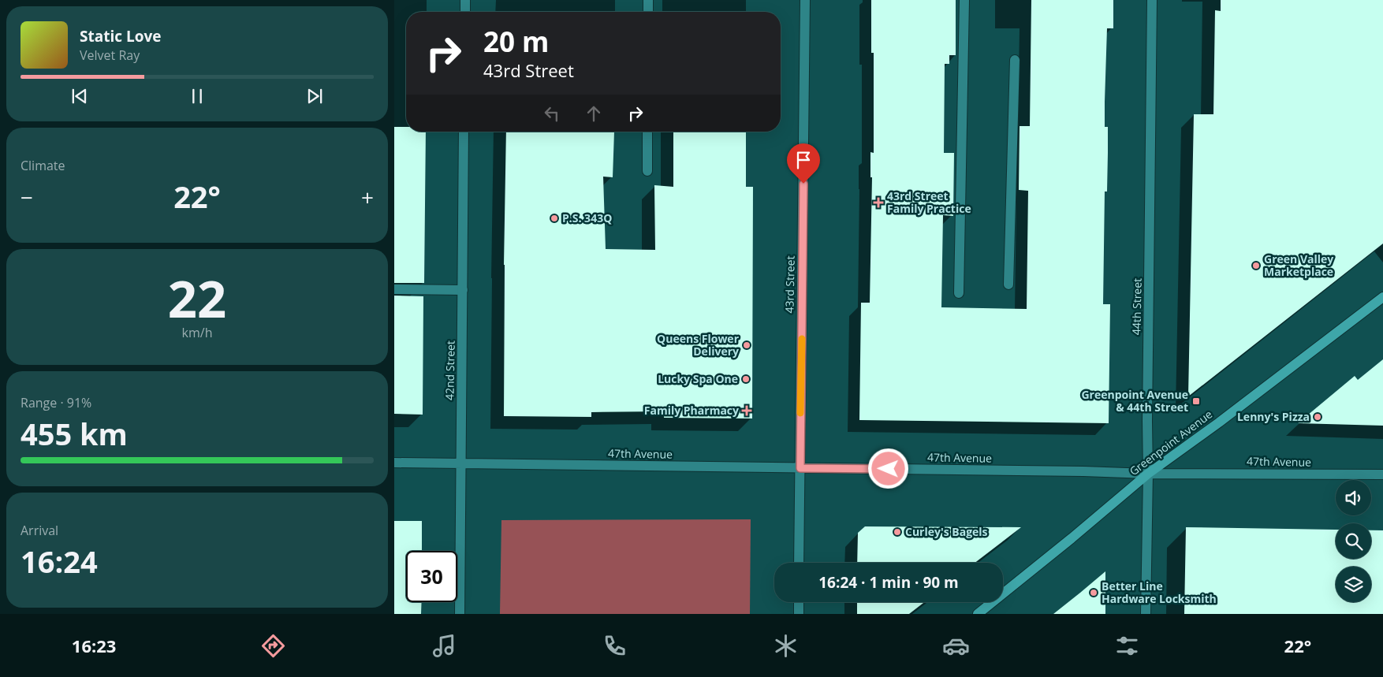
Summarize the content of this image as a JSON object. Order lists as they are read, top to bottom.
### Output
{
  "streets": {
    "main road": ["Greenpoint Avenue"],
    "street": [
      "43rd Street",
      "44th Street",
      "42nd Street",
      "47th Avenue"
    ]
  },
  "crossings": [
    ["43rd Street", "47th Avenue"],
    ["44th Street", "Greenpoint Avenue"],
    ["44th Street", "47th Avenue"],
    ["42nd Street", "47th Avenue"],
    ["Greenpoint Avenue", "47th Avenue"]
  ],
  "places": {
    "health": ["43rd Street Family Practice", "Family Pharmacy"],
    "other": [
      "P.S. 343Q",
      "Green Valley Marketplace",
      "Queens Flower Delivery",
      "Lucky Spa One",
      "Lenny's Pizza",
      "Curley's Bagels",
      "Better Line Hardware Locksmith"
    ],
    "transit": ["Greenpoint Avenue & 44th Street"]
  },
  "page": {
    "turn": ["20 m", "43rd Street"],
    "song": ["Static Love", "Velvet Ray"],
    "tile": [
      "Climate",
      ["22", "km/h"],
      ["Range · 91%", "455 km"],
      ["Arrival", "16:24"]
    ],
    "heat": ["−", "22°", "+"],
    "limit": "30",
    "trip": "16:24 · 1 min · 90 m",
    "tabs": ["16:23", "22°"]
  }
}
